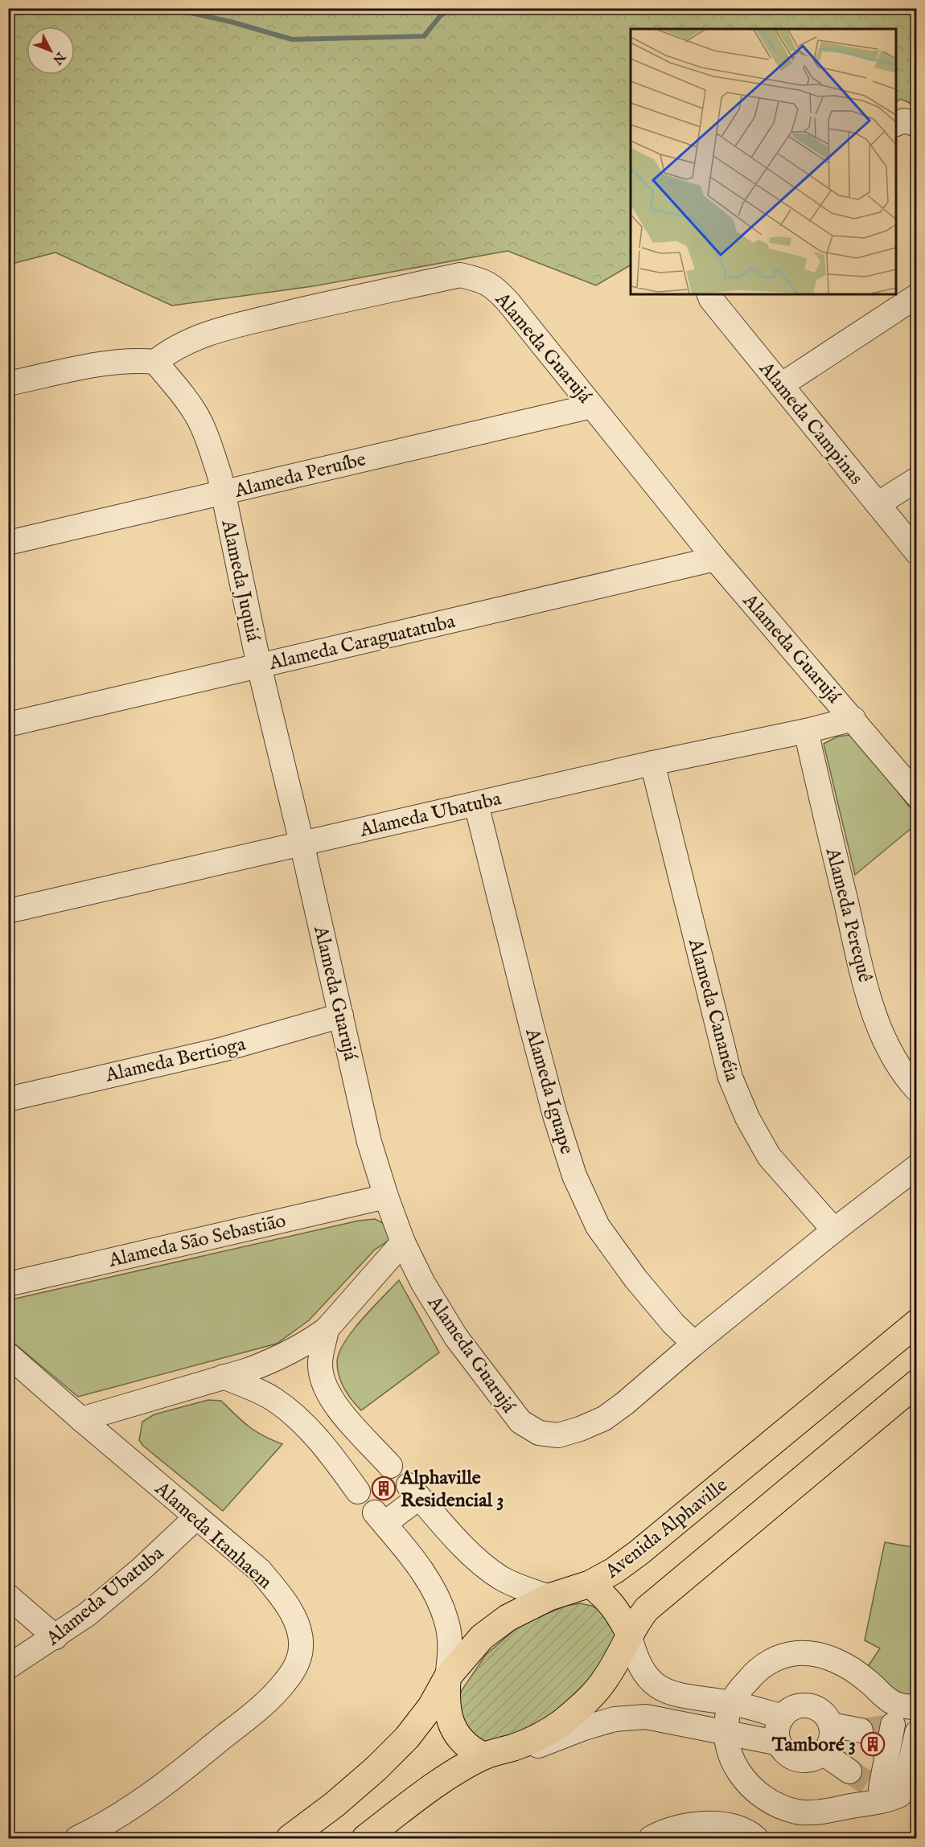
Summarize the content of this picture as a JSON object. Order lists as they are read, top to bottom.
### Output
{
  "streets": {
    "main road": ["Avenida Alphaville"],
    "street": [
      "Alameda Guarujá",
      "Alameda Campinas",
      "Alameda Peruíbe",
      "Alameda Juquiá",
      "Alameda Caraguatatuba",
      "Alameda Ubatuba",
      "Alameda Perequê",
      "Alameda Cananéia",
      "Alameda Bertioga",
      "Alameda Iguape",
      "Alameda São Sebastião",
      "Alameda Itanhaem"
    ]
  },
  "crossings": [
    ["Alameda Guarujá", "Alameda Peruíbe"],
    ["Alameda Guarujá", "Alameda Juquiá"],
    ["Alameda Guarujá", "Alameda Caraguatatuba"],
    ["Alameda Guarujá", "Alameda Ubatuba"],
    ["Alameda Guarujá", "Alameda Cananéia"],
    ["Alameda Guarujá", "Alameda Bertioga"],
    ["Alameda Guarujá", "Alameda Iguape"],
    ["Alameda Guarujá", "Alameda São Sebastião"],
    ["Alameda Peruíbe", "Alameda Juquiá"],
    ["Alameda Juquiá", "Alameda Caraguatatuba"],
    ["Alameda Juquiá", "Alameda Ubatuba"],
    ["Alameda Ubatuba", "Alameda Perequê"],
    ["Alameda Ubatuba", "Alameda Cananéia"],
    ["Alameda Ubatuba", "Alameda Iguape"],
    ["Alameda Ubatuba", "Alameda Itanhaem"]
  ],
  "places": {
    "building": ["Alphaville Residencial 3", "Tamboré 3"]
  },
  "north": "bottom right"
}
